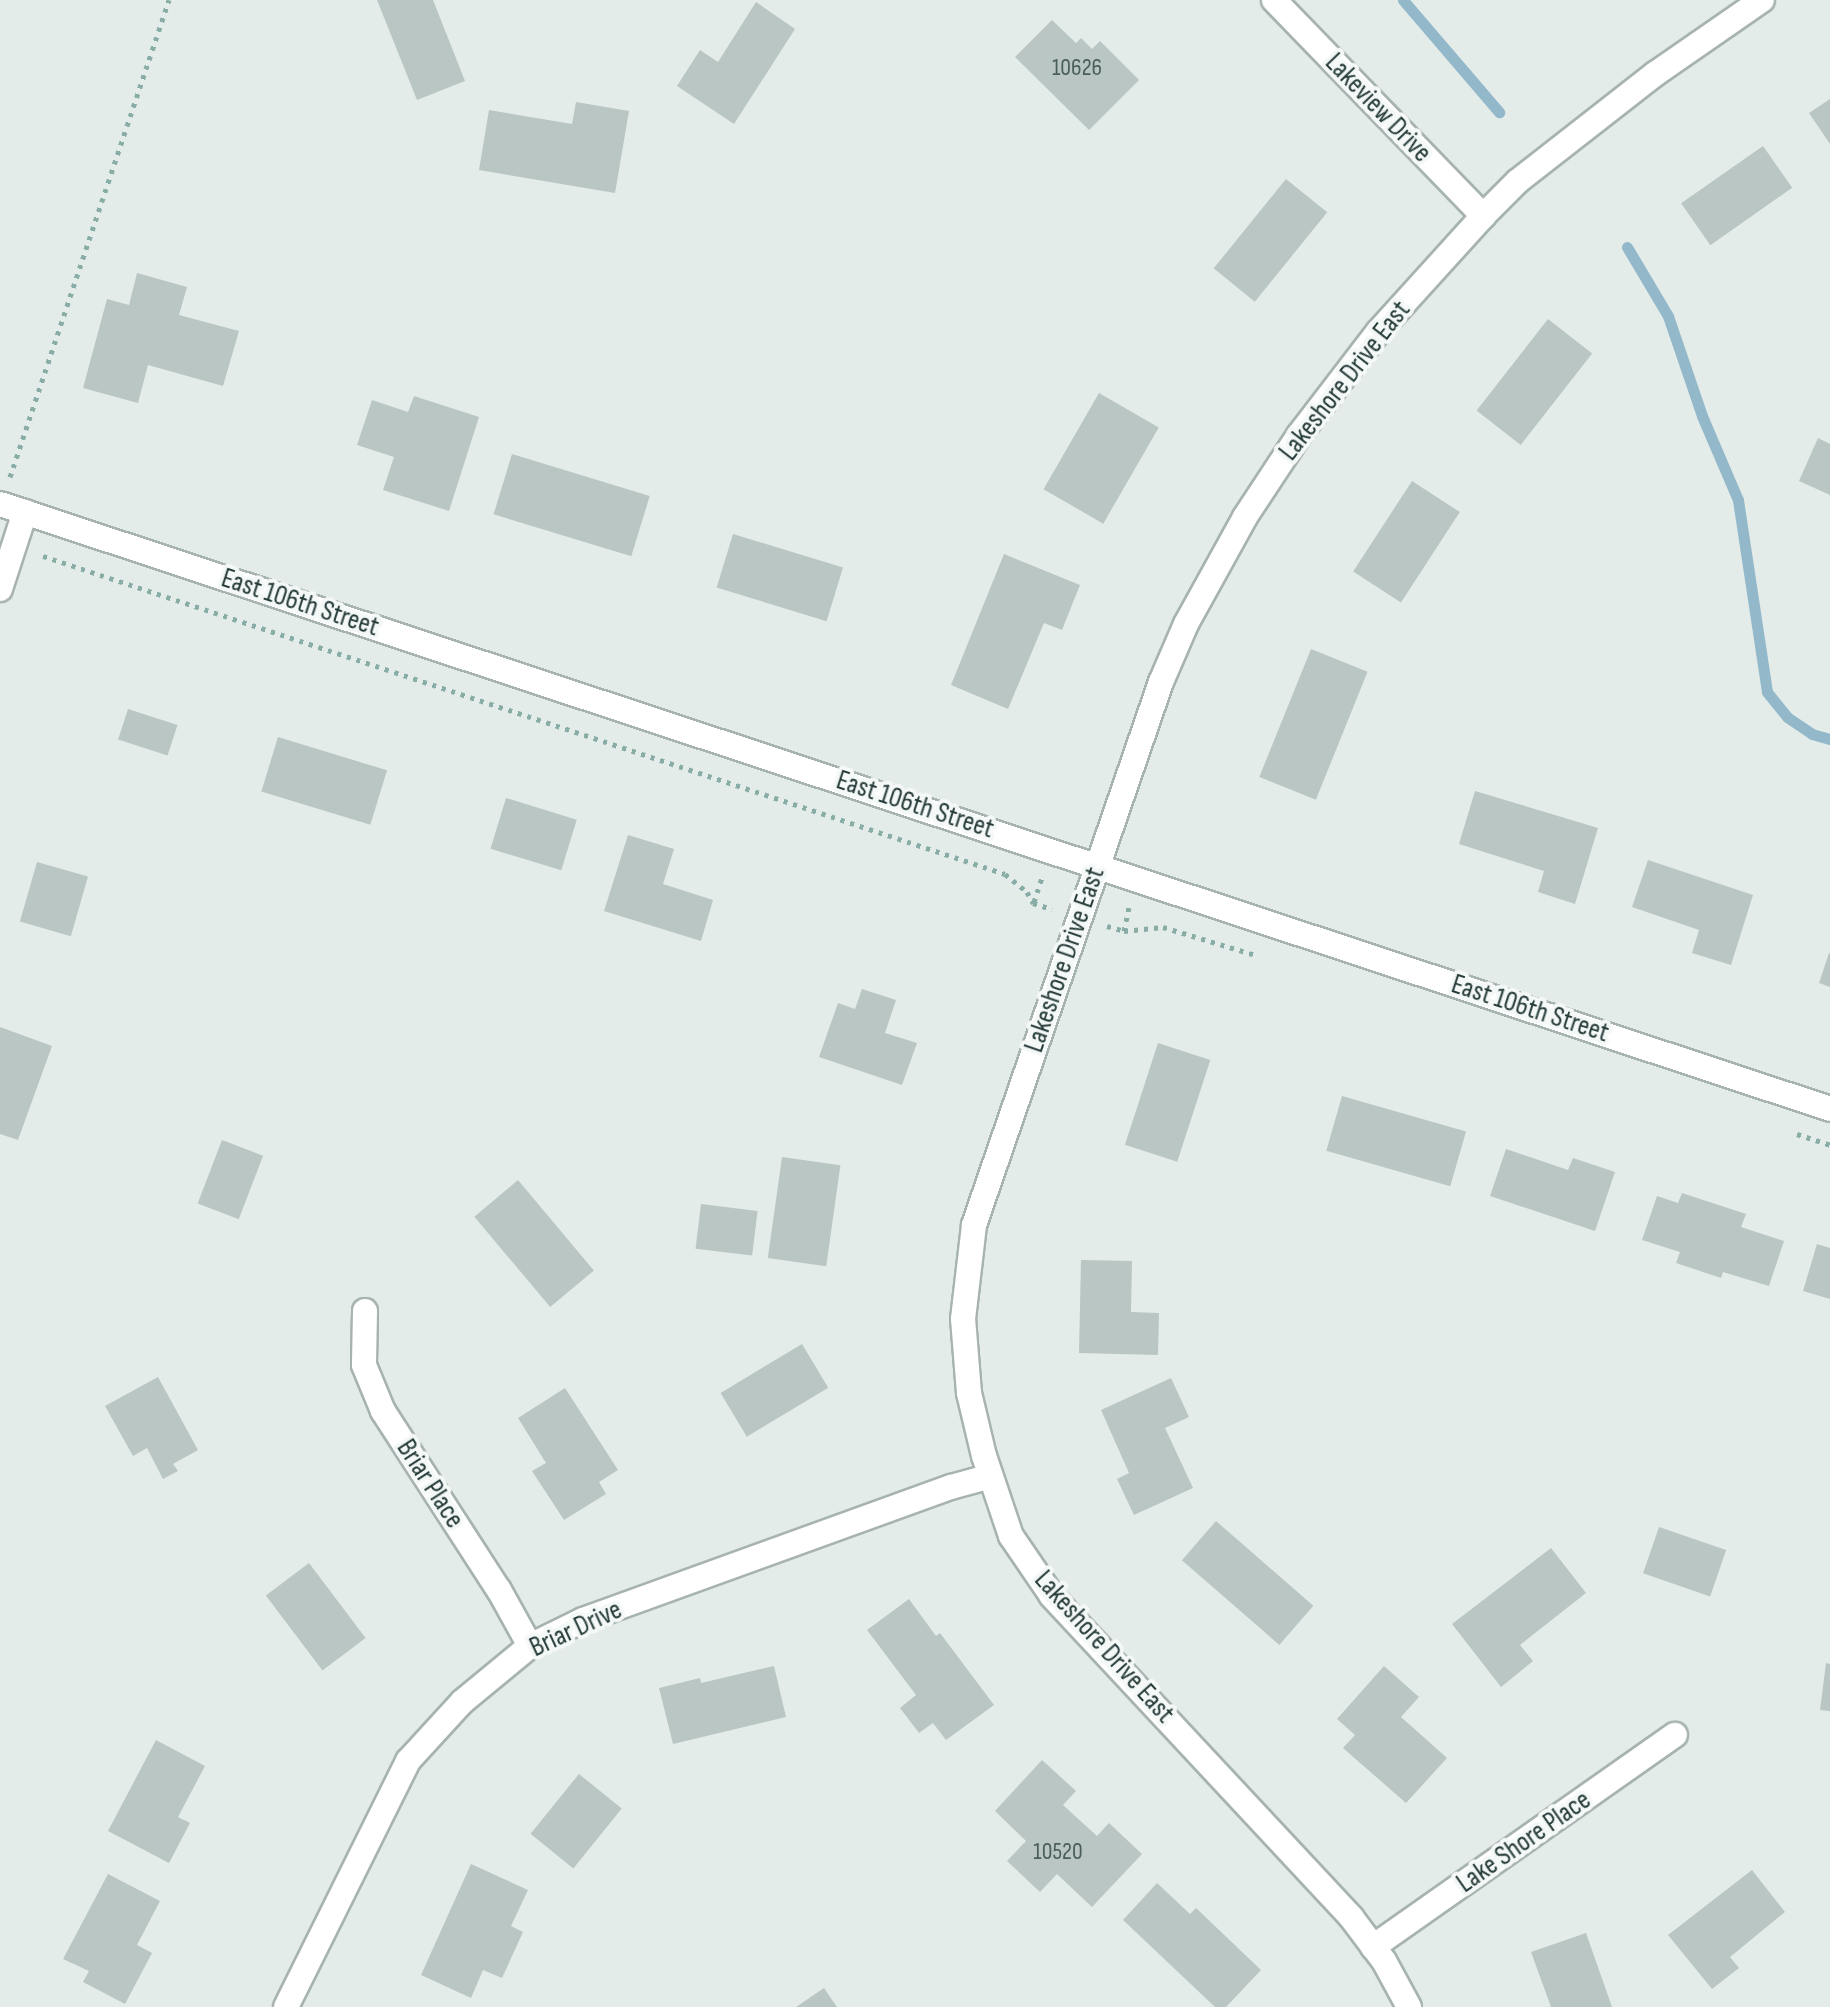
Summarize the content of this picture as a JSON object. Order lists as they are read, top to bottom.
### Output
{
  "streets": {
    "street": [
      "Lakeview Drive",
      "Lakeshore Drive East",
      "East 106th Street",
      "Briar Place",
      "Briar Drive",
      "Lake Shore Place"
    ]
  },
  "crossings": [
    ["Lakeview Drive", "Lakeshore Drive East"],
    ["Lakeshore Drive East", "East 106th Street"],
    ["Lakeshore Drive East", "Briar Drive"],
    ["Lakeshore Drive East", "Lake Shore Place"],
    ["Briar Place", "Briar Drive"]
  ],
  "house_numbers": ["10626", "10520"]
}
